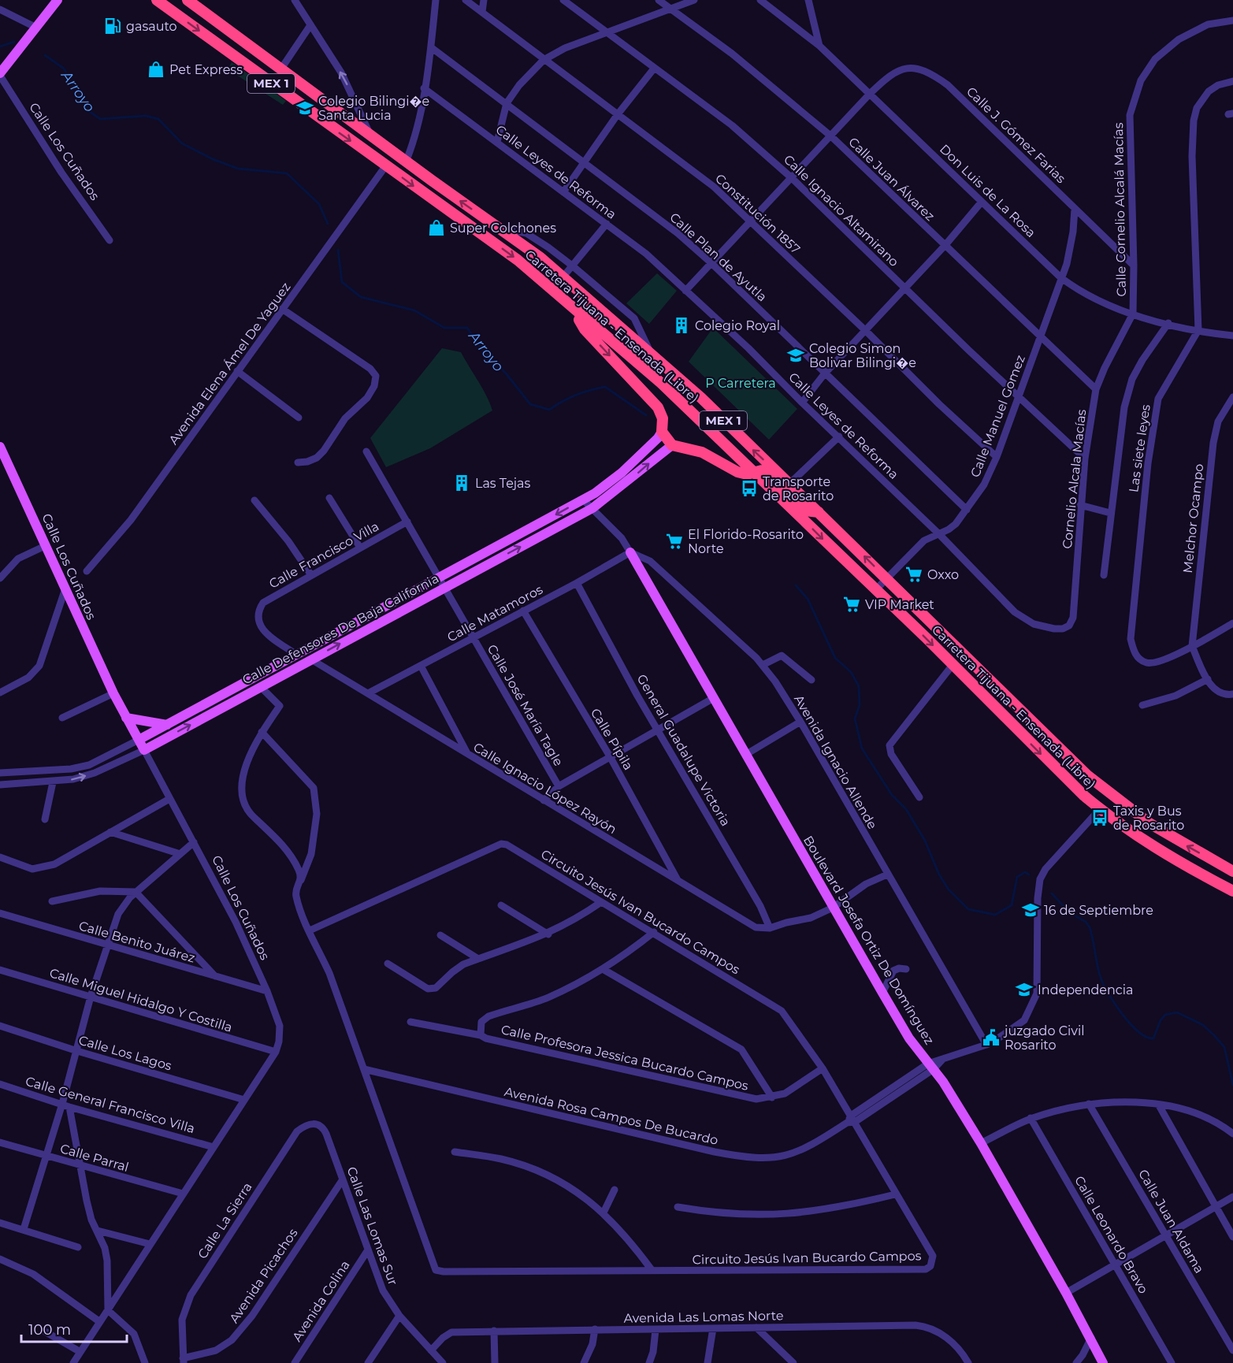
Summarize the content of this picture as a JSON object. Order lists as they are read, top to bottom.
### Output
{
  "streets": {
    "highway": ["MEX 1", "Carretera Tijuana - Ensenada (Libre)"],
    "main road": ["Calle Los Cuñados", "Calle Defensores De Baja California", "Boulevard Josefa Ortiz De Domínguez"],
    "street": [
      "Calle J. Gómez Farias",
      "Calle Leyes de Reforma",
      "Calle Juan Álvarez",
      "Don Luis de La Rosa",
      "Calle Cornelio Alcalá Macías",
      "Calle Ignacio Altamirano",
      "Constitución 1857",
      "Calle Plan de Ayutla",
      "Avenida Elena Ámel De Yaguez",
      "Calle Manuel Gomez",
      "Las siete leyes",
      "Cornelio Alcala Macías",
      "Melchor Ocampo",
      "Calle Francisco Villa",
      "Calle Matamoros",
      "Calle José María Tagle",
      "Calle Pípila",
      "General Guadalupe Victoria",
      "Avenida Ignacio Allende",
      "Calle Ignacio López Rayón",
      "Circuito Jesús Ivan Bucardo Campos",
      "Calle Benito Juárez",
      "Calle Miguel Hidalgo Y Costilla",
      "Calle Los Lagos",
      "Calle Profesora Jessica Bucardo Campos",
      "Calle General Francisco Villa",
      "Avenida Rosa Campos De Bucardo",
      "Calle Parral",
      "Calle La Sierra",
      "Calle Juan Aldama",
      "Calle Las Lomas Sur",
      "Calle Leonardo Bravo",
      "Avenida Picachos",
      "Avenida Colina",
      "Avenida Las Lomas Norte"
    ]
  },
  "crossings": [
    ["Calle J. Gómez Farias", "Calle Leyes de Reforma"],
    ["Calle J. Gómez Farias", "Calle Juan Álvarez"],
    ["Calle J. Gómez Farias", "Don Luis de La Rosa"],
    ["Calle J. Gómez Farias", "Calle Cornelio Alcalá Macías"],
    ["Calle J. Gómez Farias", "Calle Ignacio Altamirano"],
    ["Calle J. Gómez Farias", "Constitución 1857"],
    ["Calle J. Gómez Farias", "Calle Plan de Ayutla"],
    ["Calle J. Gómez Farias", "Calle Manuel Gomez"],
    ["Calle Los Cuñados", "Calle Defensores De Baja California"],
    ["Calle Los Cuñados", "Calle Benito Juárez"],
    ["Calle Los Cuñados", "Calle Miguel Hidalgo Y Costilla"],
    ["Calle Los Cuñados", "Calle Los Lagos"],
    ["Calle Los Cuñados", "Calle General Francisco Villa"],
    ["Calle Los Cuñados", "Calle Parral"],
    ["Calle Leyes de Reforma", "Calle Manuel Gomez"],
    ["Calle Leyes de Reforma", "Cornelio Alcala Macías"],
    ["Calle Juan Álvarez", "Calle Manuel Gomez"],
    ["Calle Juan Álvarez", "Cornelio Alcala Macías"],
    ["Don Luis de La Rosa", "Calle Cornelio Alcalá Macías"],
    ["Don Luis de La Rosa", "Calle Manuel Gomez"],
    ["Don Luis de La Rosa", "Las siete leyes"],
    ["Don Luis de La Rosa", "Cornelio Alcala Macías"],
    ["Calle Cornelio Alcalá Macías", "Cornelio Alcala Macías"],
    ["Calle Ignacio Altamirano", "Calle Manuel Gomez"],
    ["Calle Ignacio Altamirano", "Cornelio Alcala Macías"],
    ["Constitución 1857", "Calle Manuel Gomez"],
    ["Calle Plan de Ayutla", "Calle Manuel Gomez"],
    ["Carretera Tijuana - Ensenada (Libre)", "Avenida Elena Ámel De Yaguez"],
    ["Carretera Tijuana - Ensenada (Libre)", "Calle Manuel Gomez"],
    ["Las siete leyes", "Melchor Ocampo"],
    ["Calle Francisco Villa", "Calle Defensores De Baja California"],
    ["Calle Matamoros", "Calle José María Tagle"],
    ["Calle Matamoros", "Calle Pípila"],
    ["Calle Matamoros", "General Guadalupe Victoria"],
    ["Calle Matamoros", "Avenida Ignacio Allende"],
    ["Calle Matamoros", "Calle Ignacio López Rayón"],
    ["Calle Matamoros", "Boulevard Josefa Ortiz De Domínguez"],
    ["Calle Defensores De Baja California", "Calle José María Tagle"],
    ["Calle Defensores De Baja California", "Avenida Ignacio Allende"],
    ["Calle Defensores De Baja California", "Calle Ignacio López Rayón"],
    ["Calle Defensores De Baja California", "Circuito Jesús Ivan Bucardo Campos"],
    ["Calle Pípila", "Calle Ignacio López Rayón"],
    ["General Guadalupe Victoria", "Calle Ignacio López Rayón"],
    ["Avenida Ignacio Allende", "Boulevard Josefa Ortiz De Domínguez"],
    ["Avenida Ignacio Allende", "Avenida Rosa Campos De Bucardo"],
    ["Circuito Jesús Ivan Bucardo Campos", "Calle Profesora Jessica Bucardo Campos"],
    ["Circuito Jesús Ivan Bucardo Campos", "Avenida Rosa Campos De Bucardo"],
    ["Boulevard Josefa Ortiz De Domínguez", "Avenida Rosa Campos De Bucardo"],
    ["Calle La Sierra", "Calle Las Lomas Sur"],
    ["Calle La Sierra", "Avenida Picachos"],
    ["Calle Las Lomas Sur", "Avenida Picachos"],
    ["Calle Las Lomas Sur", "Avenida Colina"],
    ["Calle Las Lomas Sur", "Avenida Las Lomas Norte"]
  ],
  "water": ["Arroyo"],
  "parks": ["P Carretera"],
  "places": {
    "fuel station": ["gasauto"],
    "shop": ["Pet Express", "Super Colchones"],
    "school or university": [
      "Colegio Bilingi�e Santa Lucia",
      "Colegio Simon Bolivar Bilingi�e",
      "16 de Septiembre",
      "Independencia"
    ],
    "building": ["Colegio Royal", "Las Tejas"],
    "bus stop": ["Transporte de Rosarito", "Taxis y Bus de Rosarito"],
    "supermarket": ["El Florido-Rosarito Norte", "Oxxo", "VIP Market"],
    "public building": ["juzgado Civil Rosarito"]
  },
  "scale_bar": "100 m"
}
